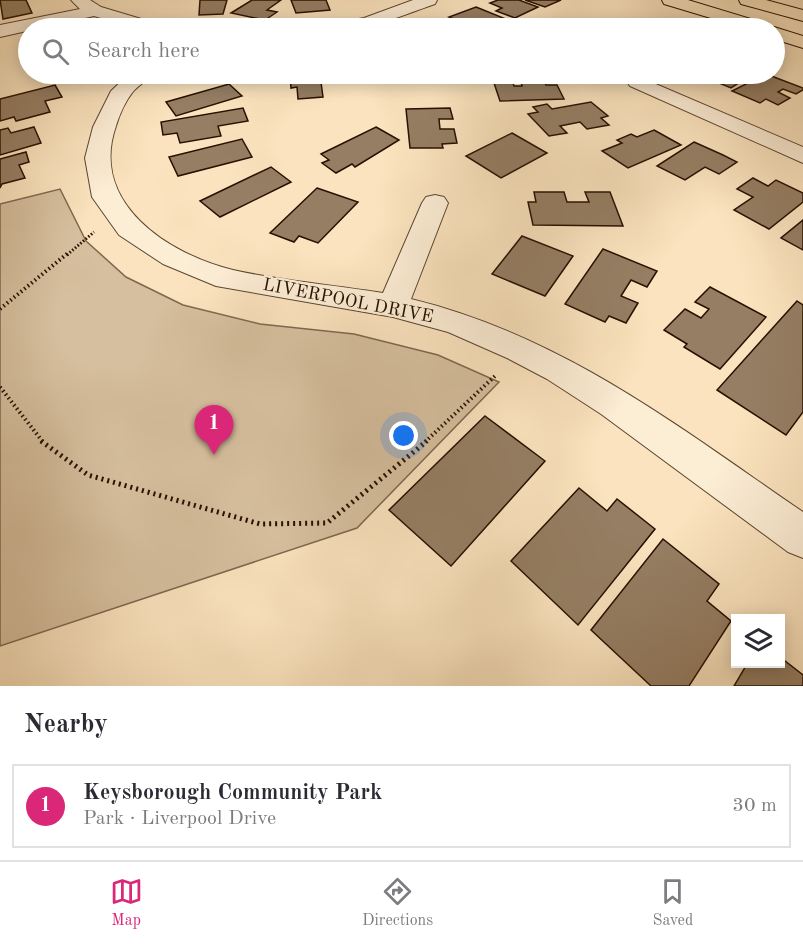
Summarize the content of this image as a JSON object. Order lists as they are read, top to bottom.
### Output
{
  "streets": {
    "street": ["LIVERPOOL DRIVE"]
  },
  "page": {
    "search": "Search here",
    "pins": "1",
    "heading": "Nearby",
    "list": [
      {
        "mark": "1",
        "name": "Keysborough Community Park",
        "note": "Park · Liverpool Drive",
        "value": "30 m"
      }
    ],
    "nav": ["Map", "Directions", "Saved"]
  }
}
